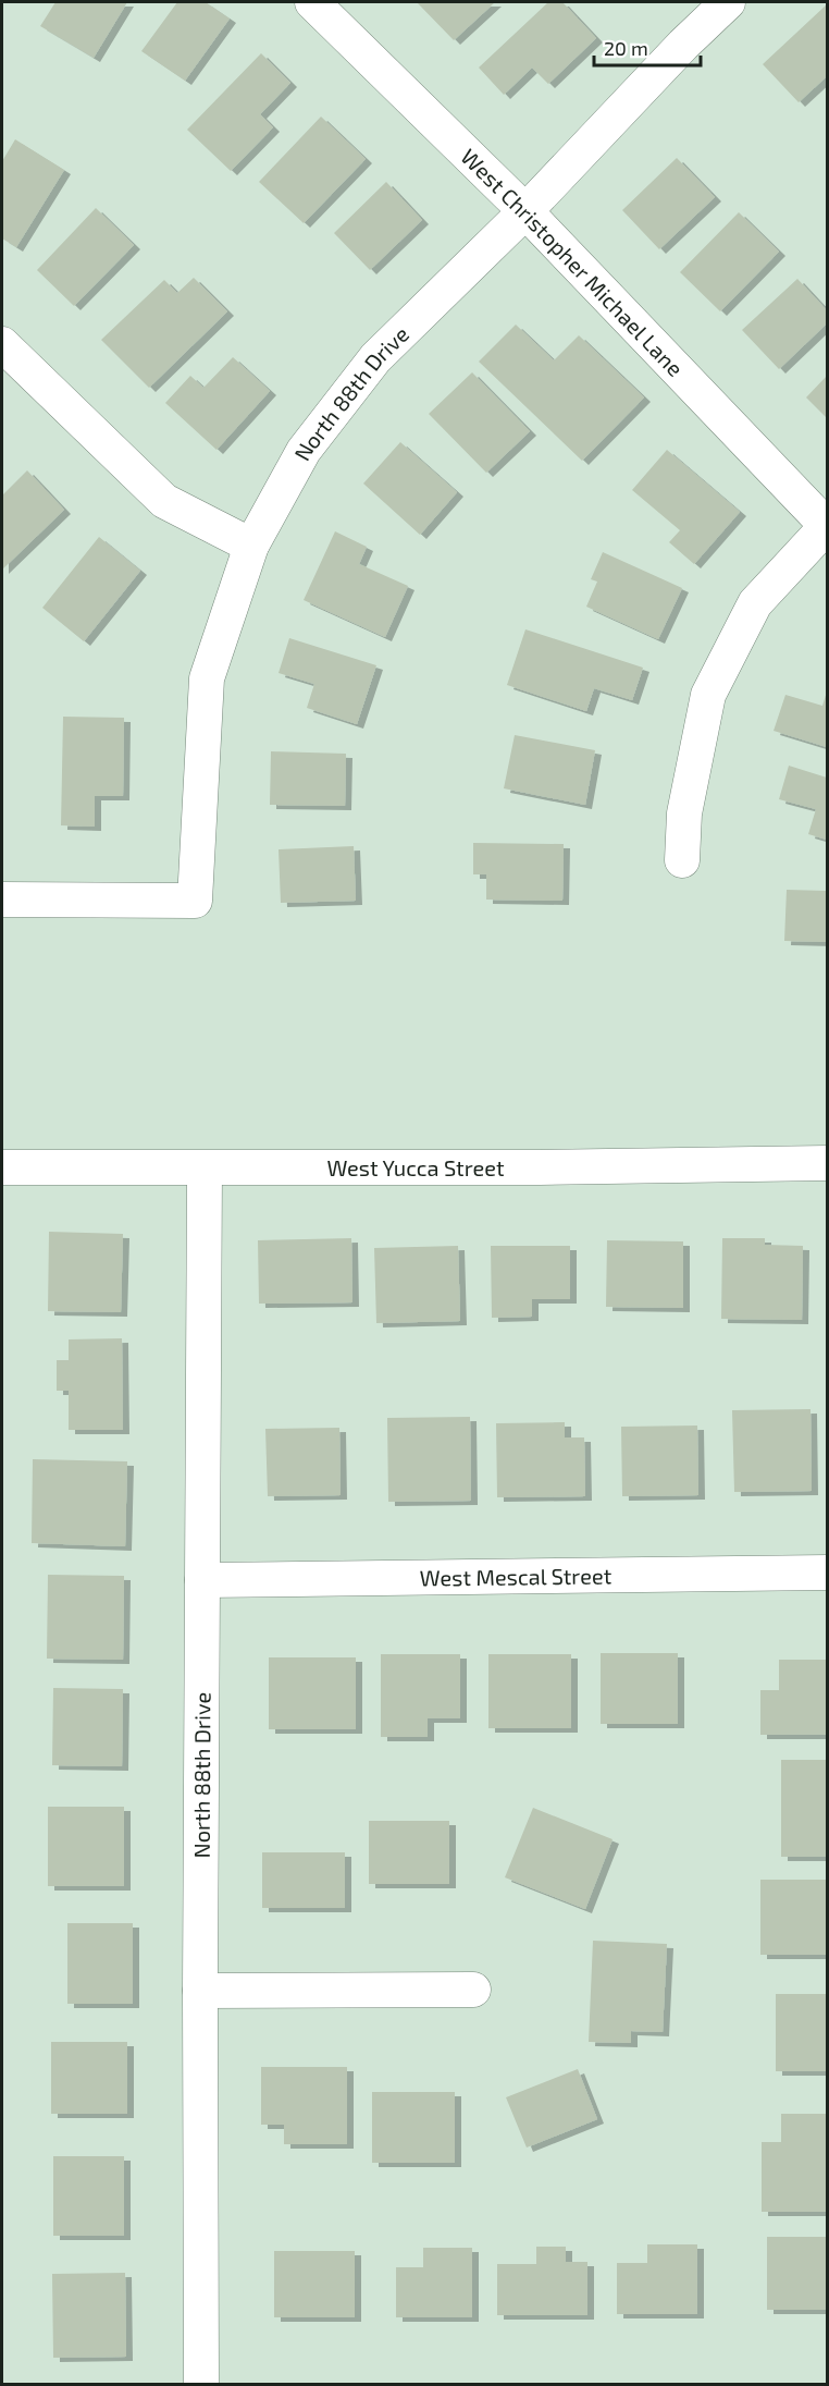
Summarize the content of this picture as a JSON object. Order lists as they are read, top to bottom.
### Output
{
  "streets": {
    "street": [
      "West Christopher Michael Lane",
      "North 88th Drive",
      "West Yucca Street",
      "West Mescal Street"
    ]
  },
  "crossings": [
    ["West Christopher Michael Lane", "North 88th Drive"],
    ["North 88th Drive", "West Yucca Street"],
    ["North 88th Drive", "West Mescal Street"]
  ],
  "scale_bar": "20 m"
}
